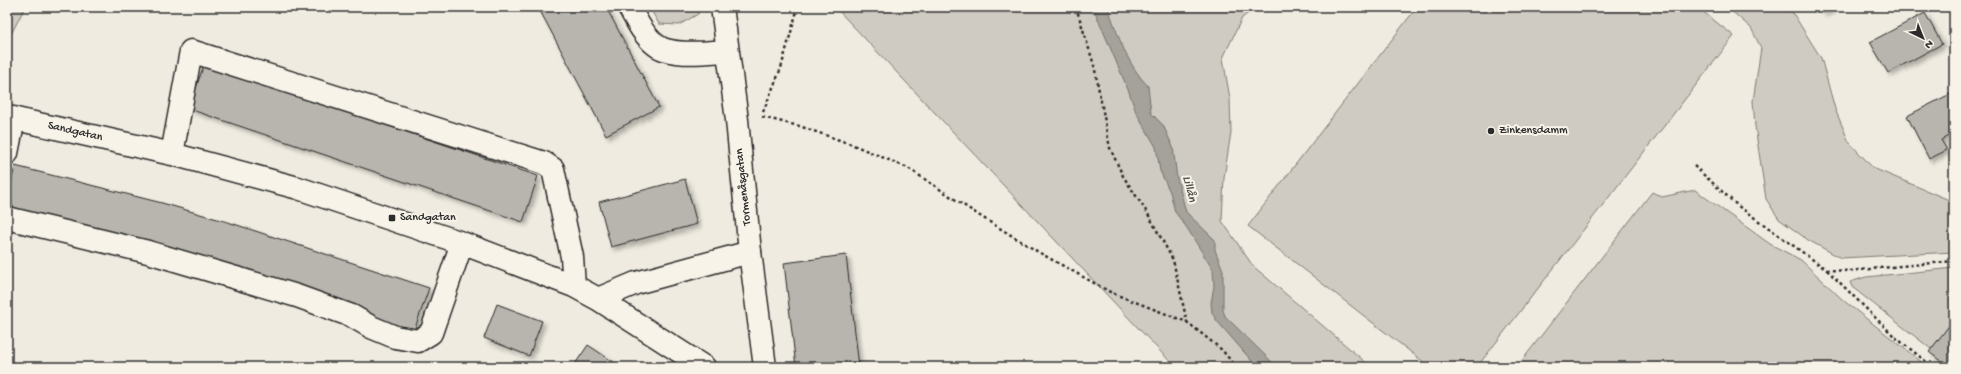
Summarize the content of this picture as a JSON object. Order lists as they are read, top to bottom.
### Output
{
  "streets": {
    "street": ["Sandgatan", "Tormenåsgatan"]
  },
  "water": ["Lillån"],
  "places": {
    "other": ["Zinkensdamm"],
    "transit": ["Sandgatan"]
  },
  "north": "bottom right"
}
